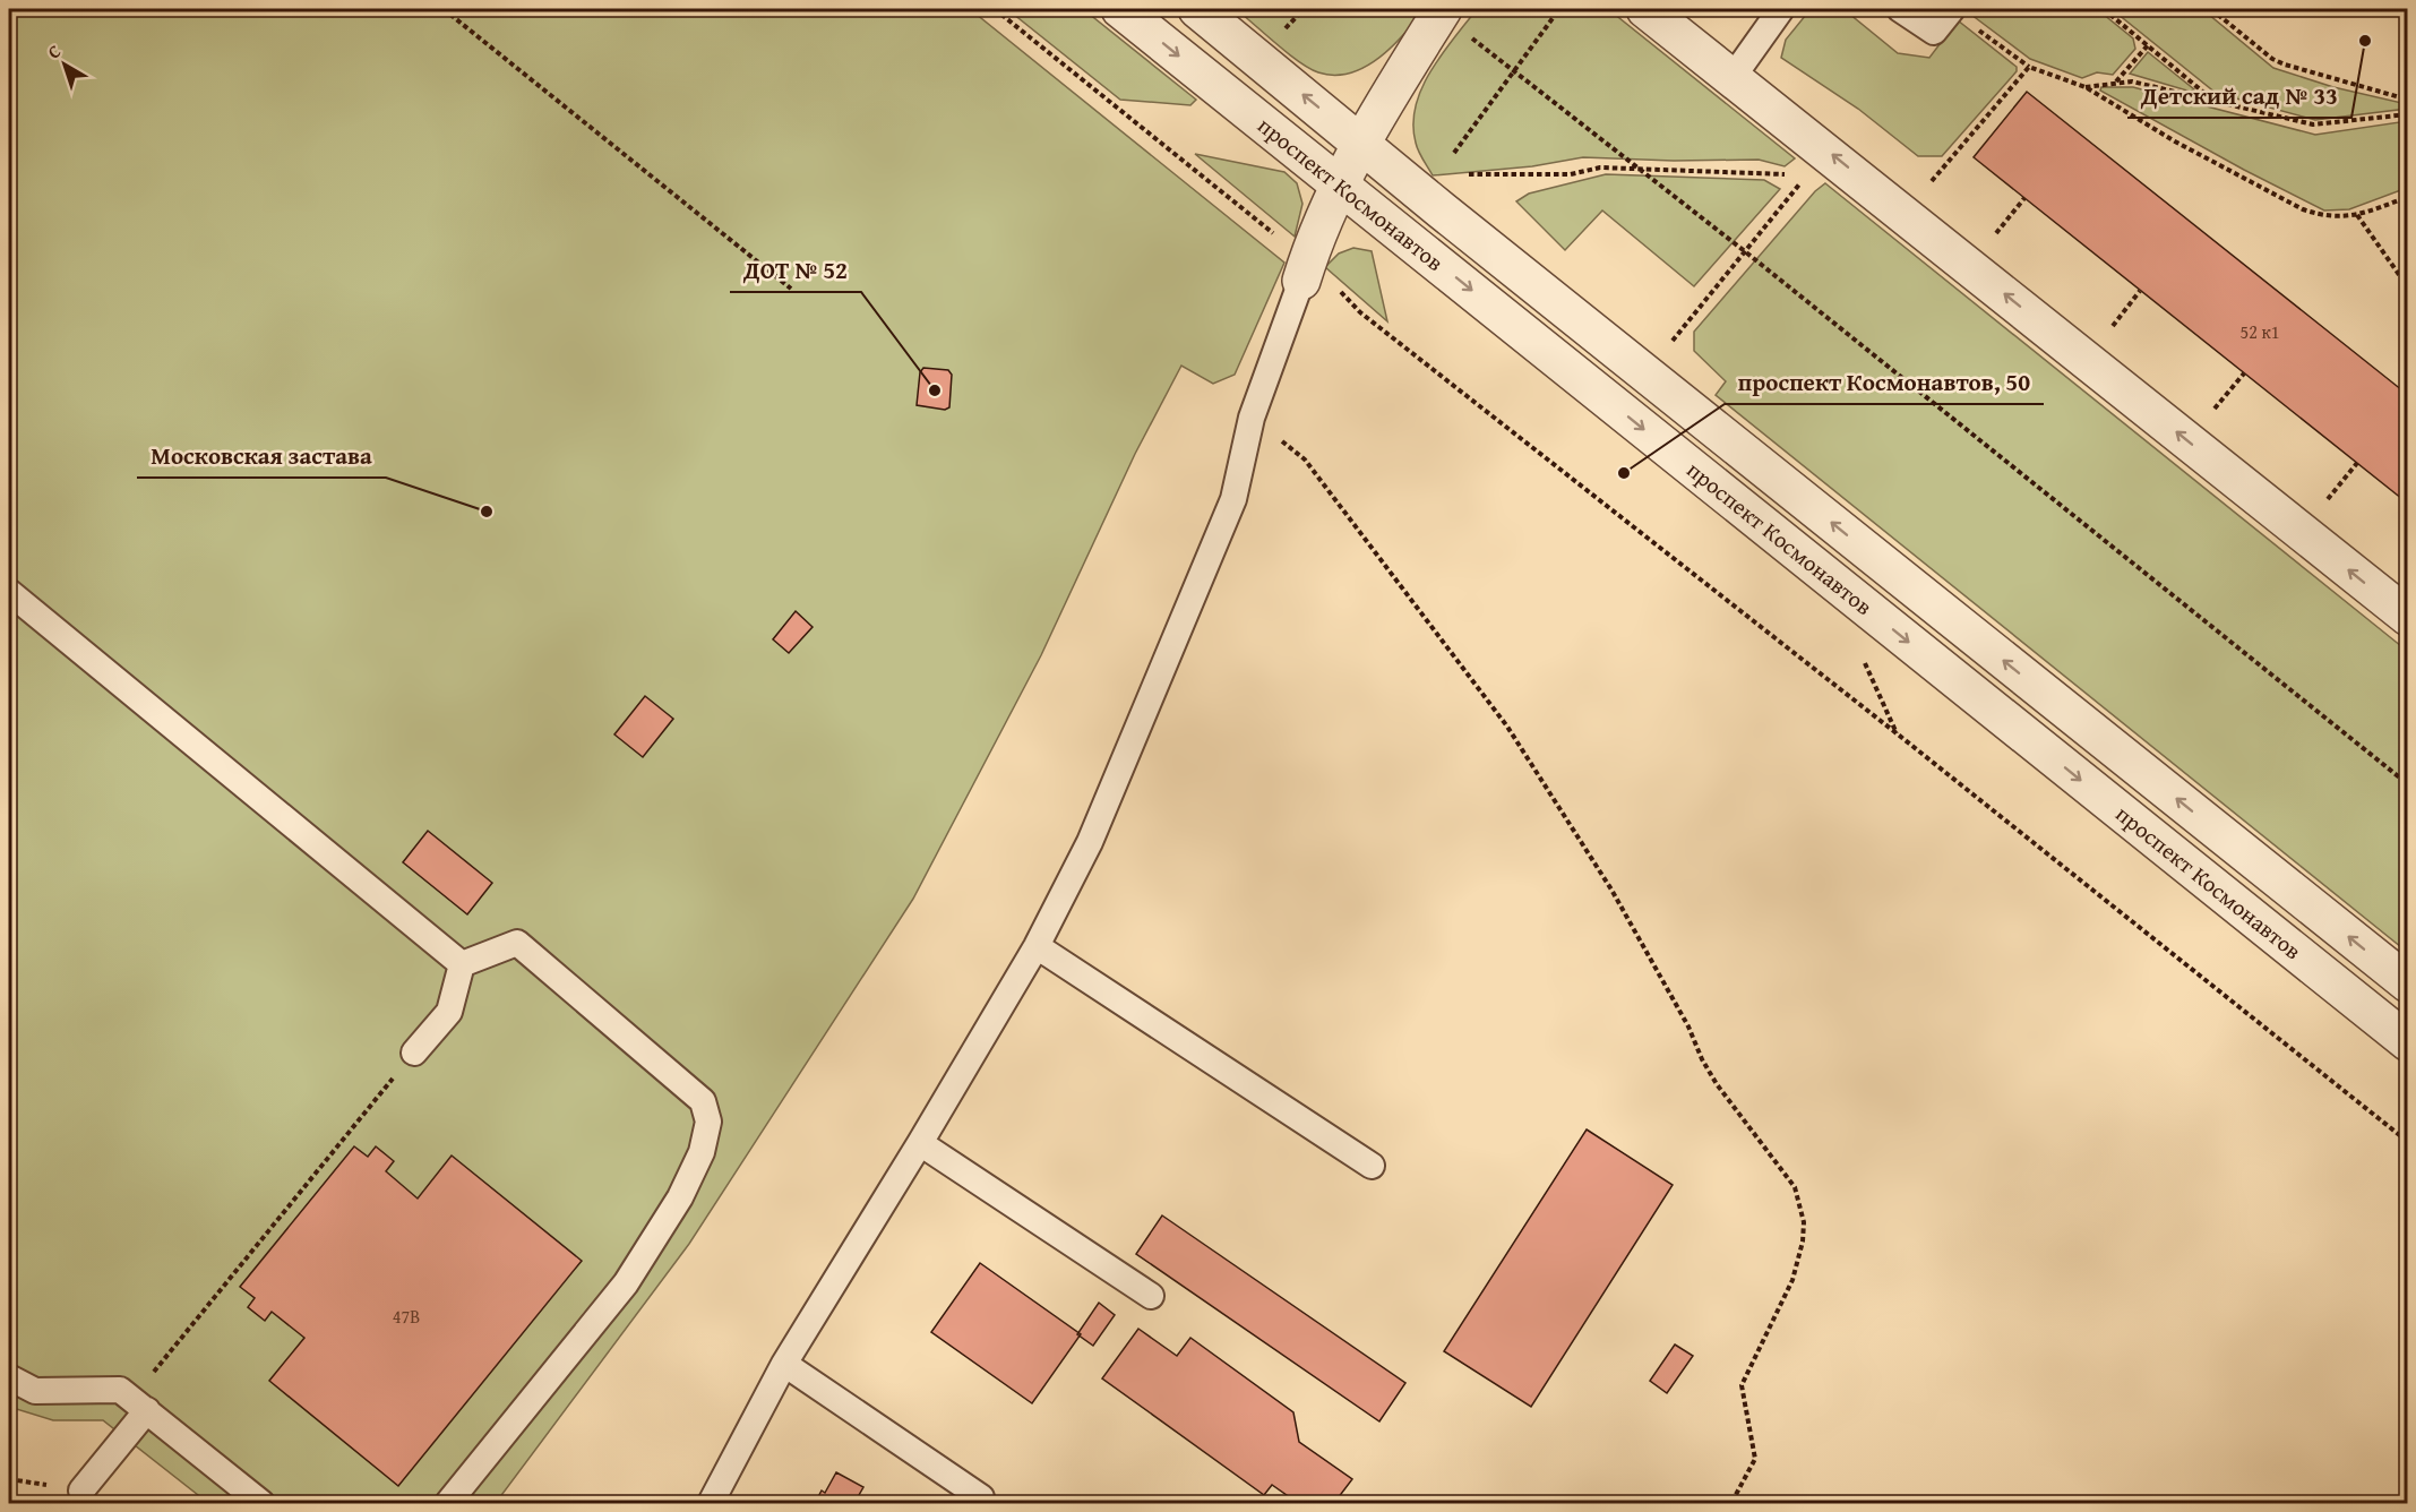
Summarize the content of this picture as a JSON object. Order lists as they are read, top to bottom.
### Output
{
  "streets": {
    "street": ["проспект Космонавтов"]
  },
  "places": [
    "Детский сад № 33",
    "ДОТ № 52",
    "проспект Космонавтов, 50",
    "Московская застава"
  ],
  "house_numbers": ["52 к1", "47В"],
  "north": "top left"
}
